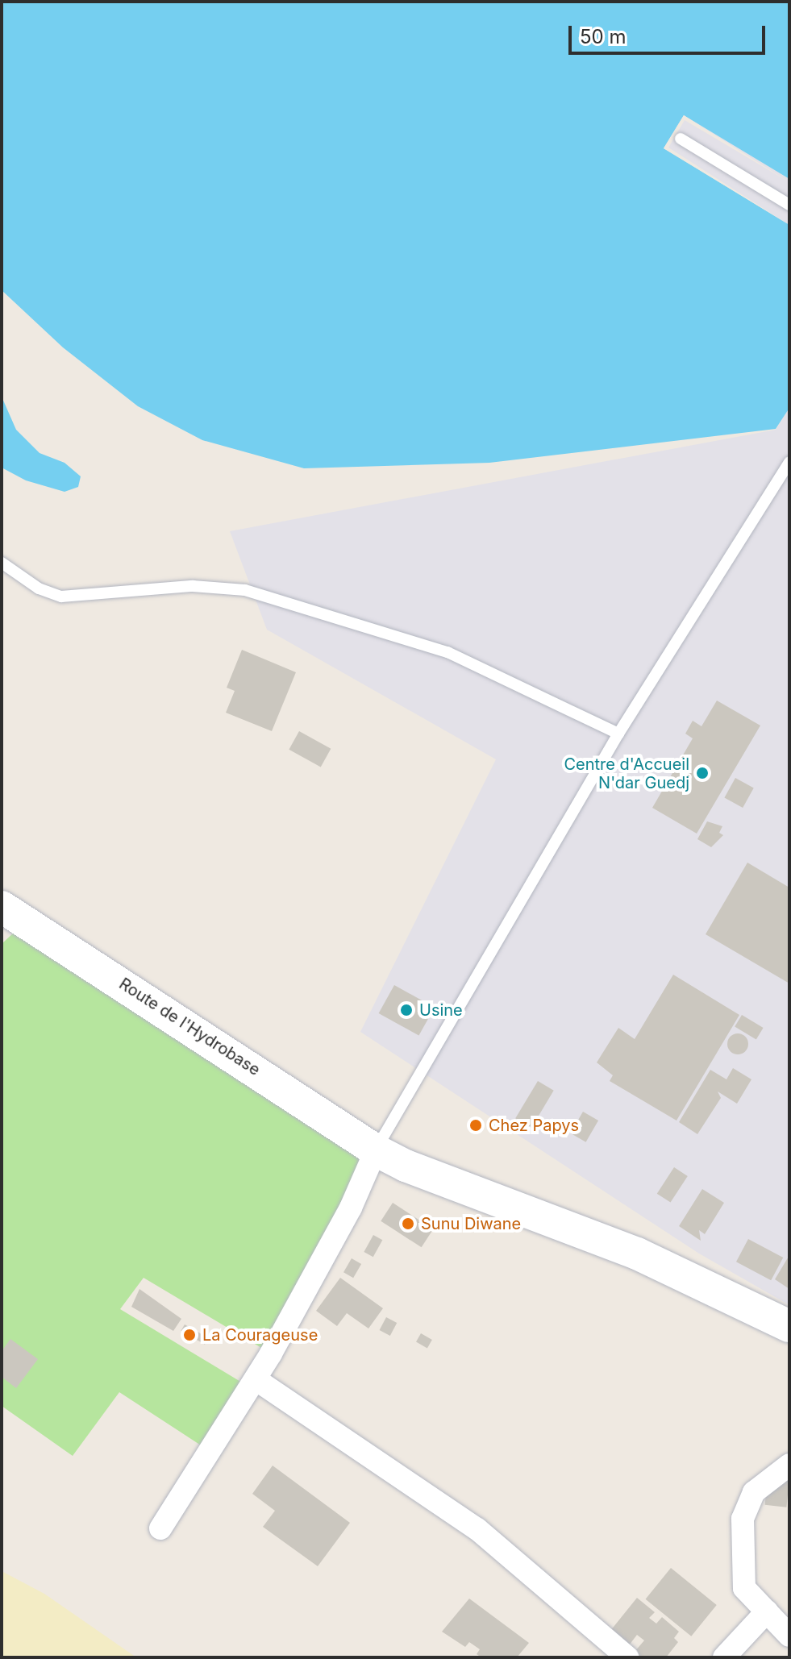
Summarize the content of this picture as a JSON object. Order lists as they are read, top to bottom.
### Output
{
  "streets": {
    "street": ["Route de l'Hydrobase"]
  },
  "places": [
    "Centre d'Accueil N'dar Guedj",
    "Usine",
    "Chez Papys",
    "Sunu Diwane",
    "La Courageuse"
  ],
  "scale_bar": "50 m"
}
